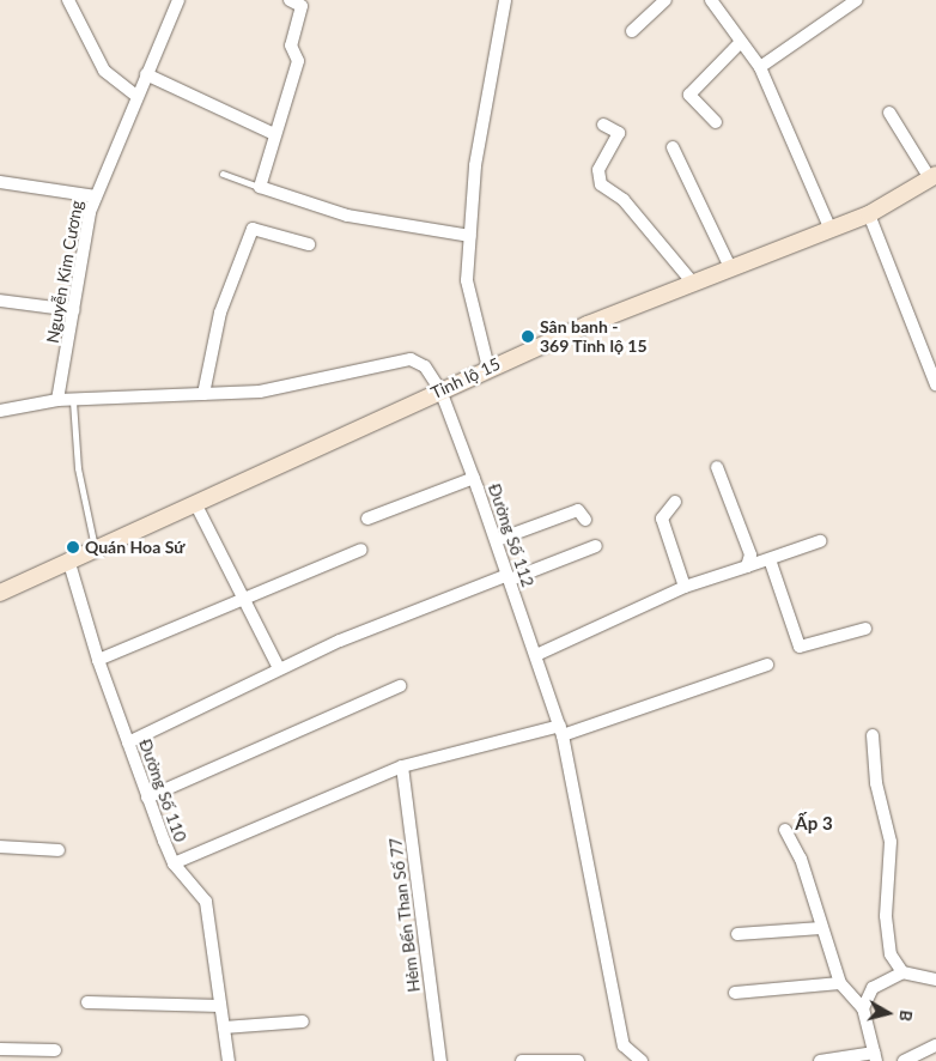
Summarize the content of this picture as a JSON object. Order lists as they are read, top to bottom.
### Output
{
  "streets": {
    "main road": ["Tỉnh lộ 15"],
    "street": [
      "Nguyễn Kim Cương",
      "Đường Số 112",
      "Đường Số 110",
      "Hẻm Bến Than Số 77"
    ]
  },
  "crossings": [
    ["Nguyễn Kim Cương", "Đường Số 112"],
    ["Tỉnh lộ 15", "Đường Số 112"],
    ["Tỉnh lộ 15", "Đường Số 110"]
  ],
  "districts": ["Ấp 3"],
  "places": ["Sân banh - 369 Tỉnh lộ 15", "Quán Hoa Sứ"],
  "north": "right"
}
